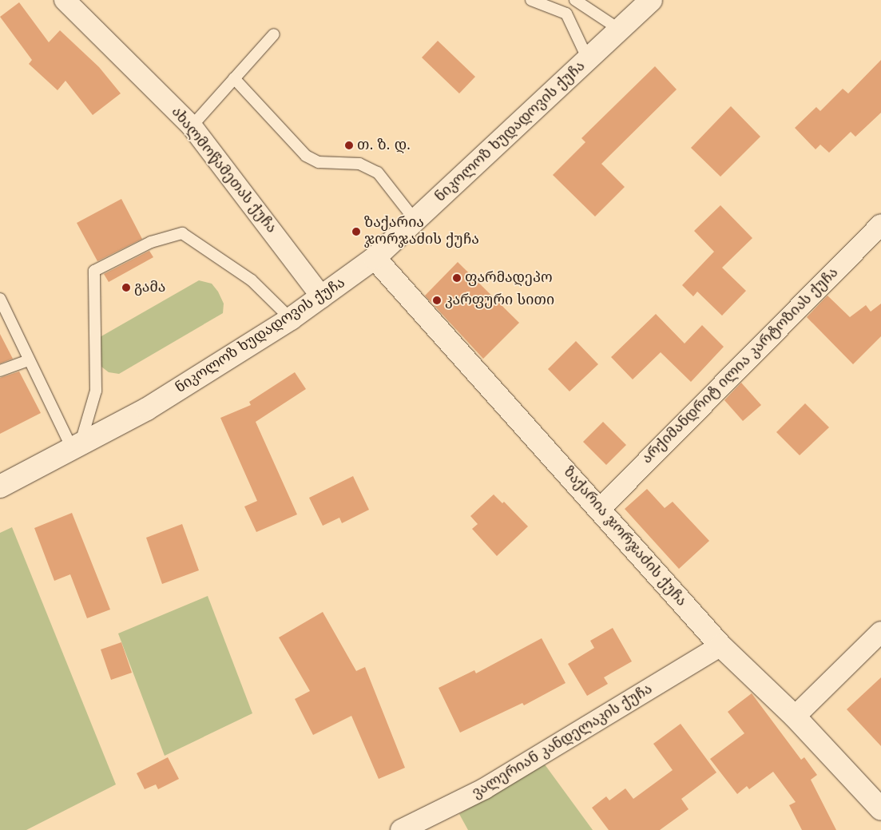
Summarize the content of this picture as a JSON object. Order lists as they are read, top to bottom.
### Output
{
  "streets": {
    "main road": ["ნიკოლოზ ხუდადოვის ქუჩა", "ზაქარია ჯორჯაძის ქუჩა"],
    "street": ["ახალმოწამეთას ქუჩა", "არქიმანდრიტ ილია კარტოზიას ქუჩა", "ვალერიან კანდელაკის ქუჩა"]
  },
  "crossings": [
    ["ნიკოლოზ ხუდადოვის ქუჩა", "ახალმოწამეთას ქუჩა"],
    ["ნიკოლოზ ხუდადოვის ქუჩა", "ზაქარია ჯორჯაძის ქუჩა"],
    ["არქიმანდრიტ ილია კარტოზიას ქუჩა", "ზაქარია ჯორჯაძის ქუჩა"],
    ["ზაქარია ჯორჯაძის ქუჩა", "ვალერიან კანდელაკის ქუჩა"]
  ],
  "places": [
    "თ. ზ. დ.",
    "ზაქარია ჯორჯაძის ქუჩა",
    "ფარმადეპო",
    "გამა",
    "კარფური სითი"
  ]
}
